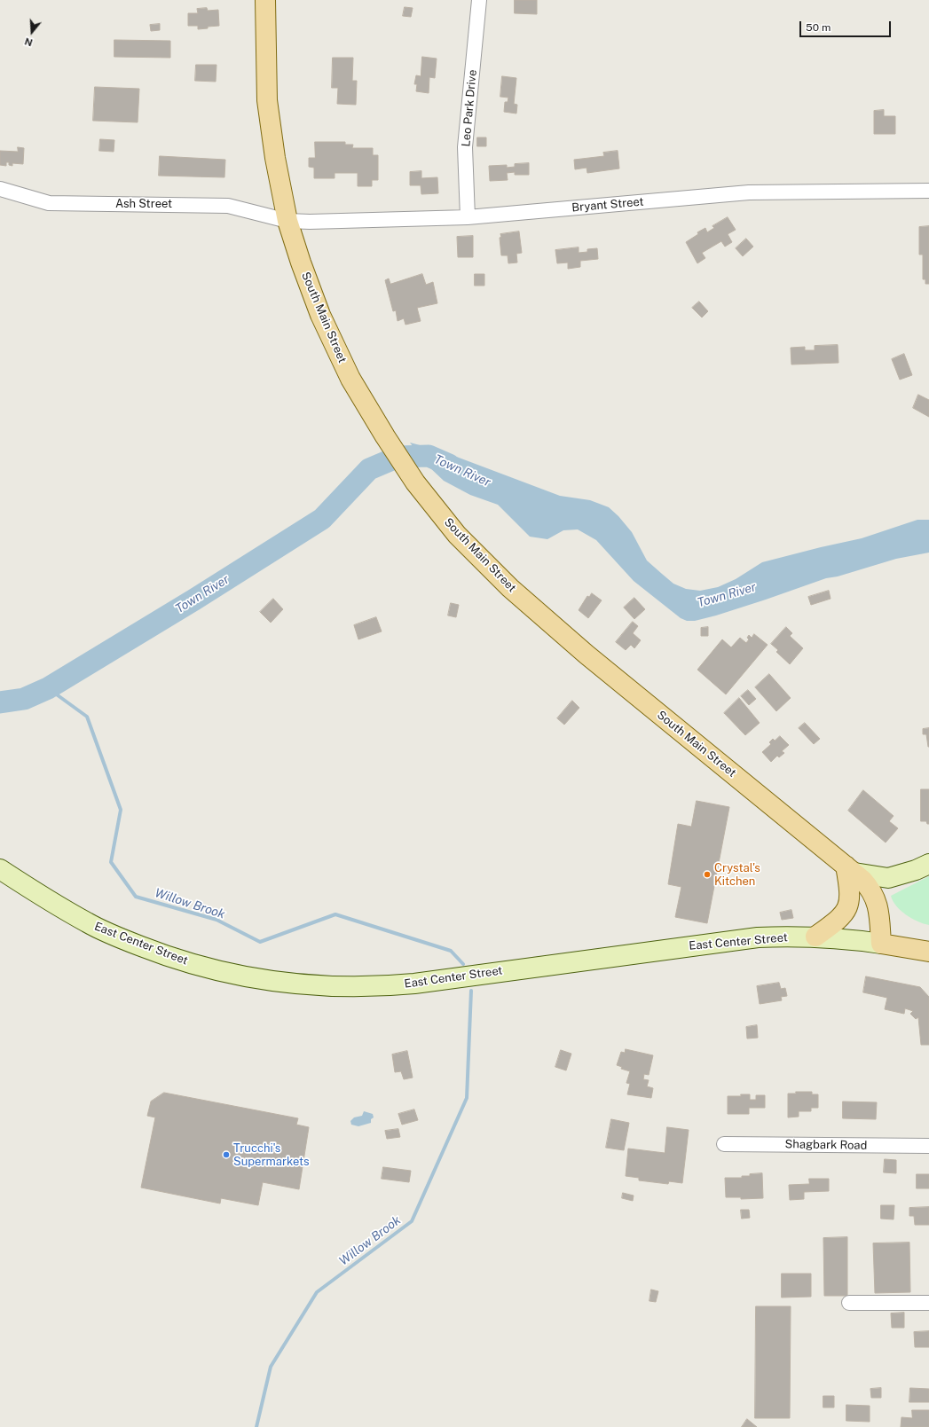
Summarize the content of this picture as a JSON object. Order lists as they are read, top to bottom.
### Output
{
  "streets": {
    "main road": ["South Main Street", "East Center Street"],
    "street": [
      "Leo Park Drive",
      "Ash Street",
      "Bryant Street",
      "Shagbark Road"
    ]
  },
  "crossings": [
    ["Leo Park Drive", "Bryant Street"],
    ["Ash Street", "Bryant Street"],
    ["Ash Street", "South Main Street"],
    ["Bryant Street", "South Main Street"],
    ["South Main Street", "East Center Street"]
  ],
  "water": ["Town River", "Willow Brook"],
  "places": ["Crystal's Kitchen", "Trucchi's Supermarkets"],
  "scale_bar": "50 m",
  "north": "bottom"
}
